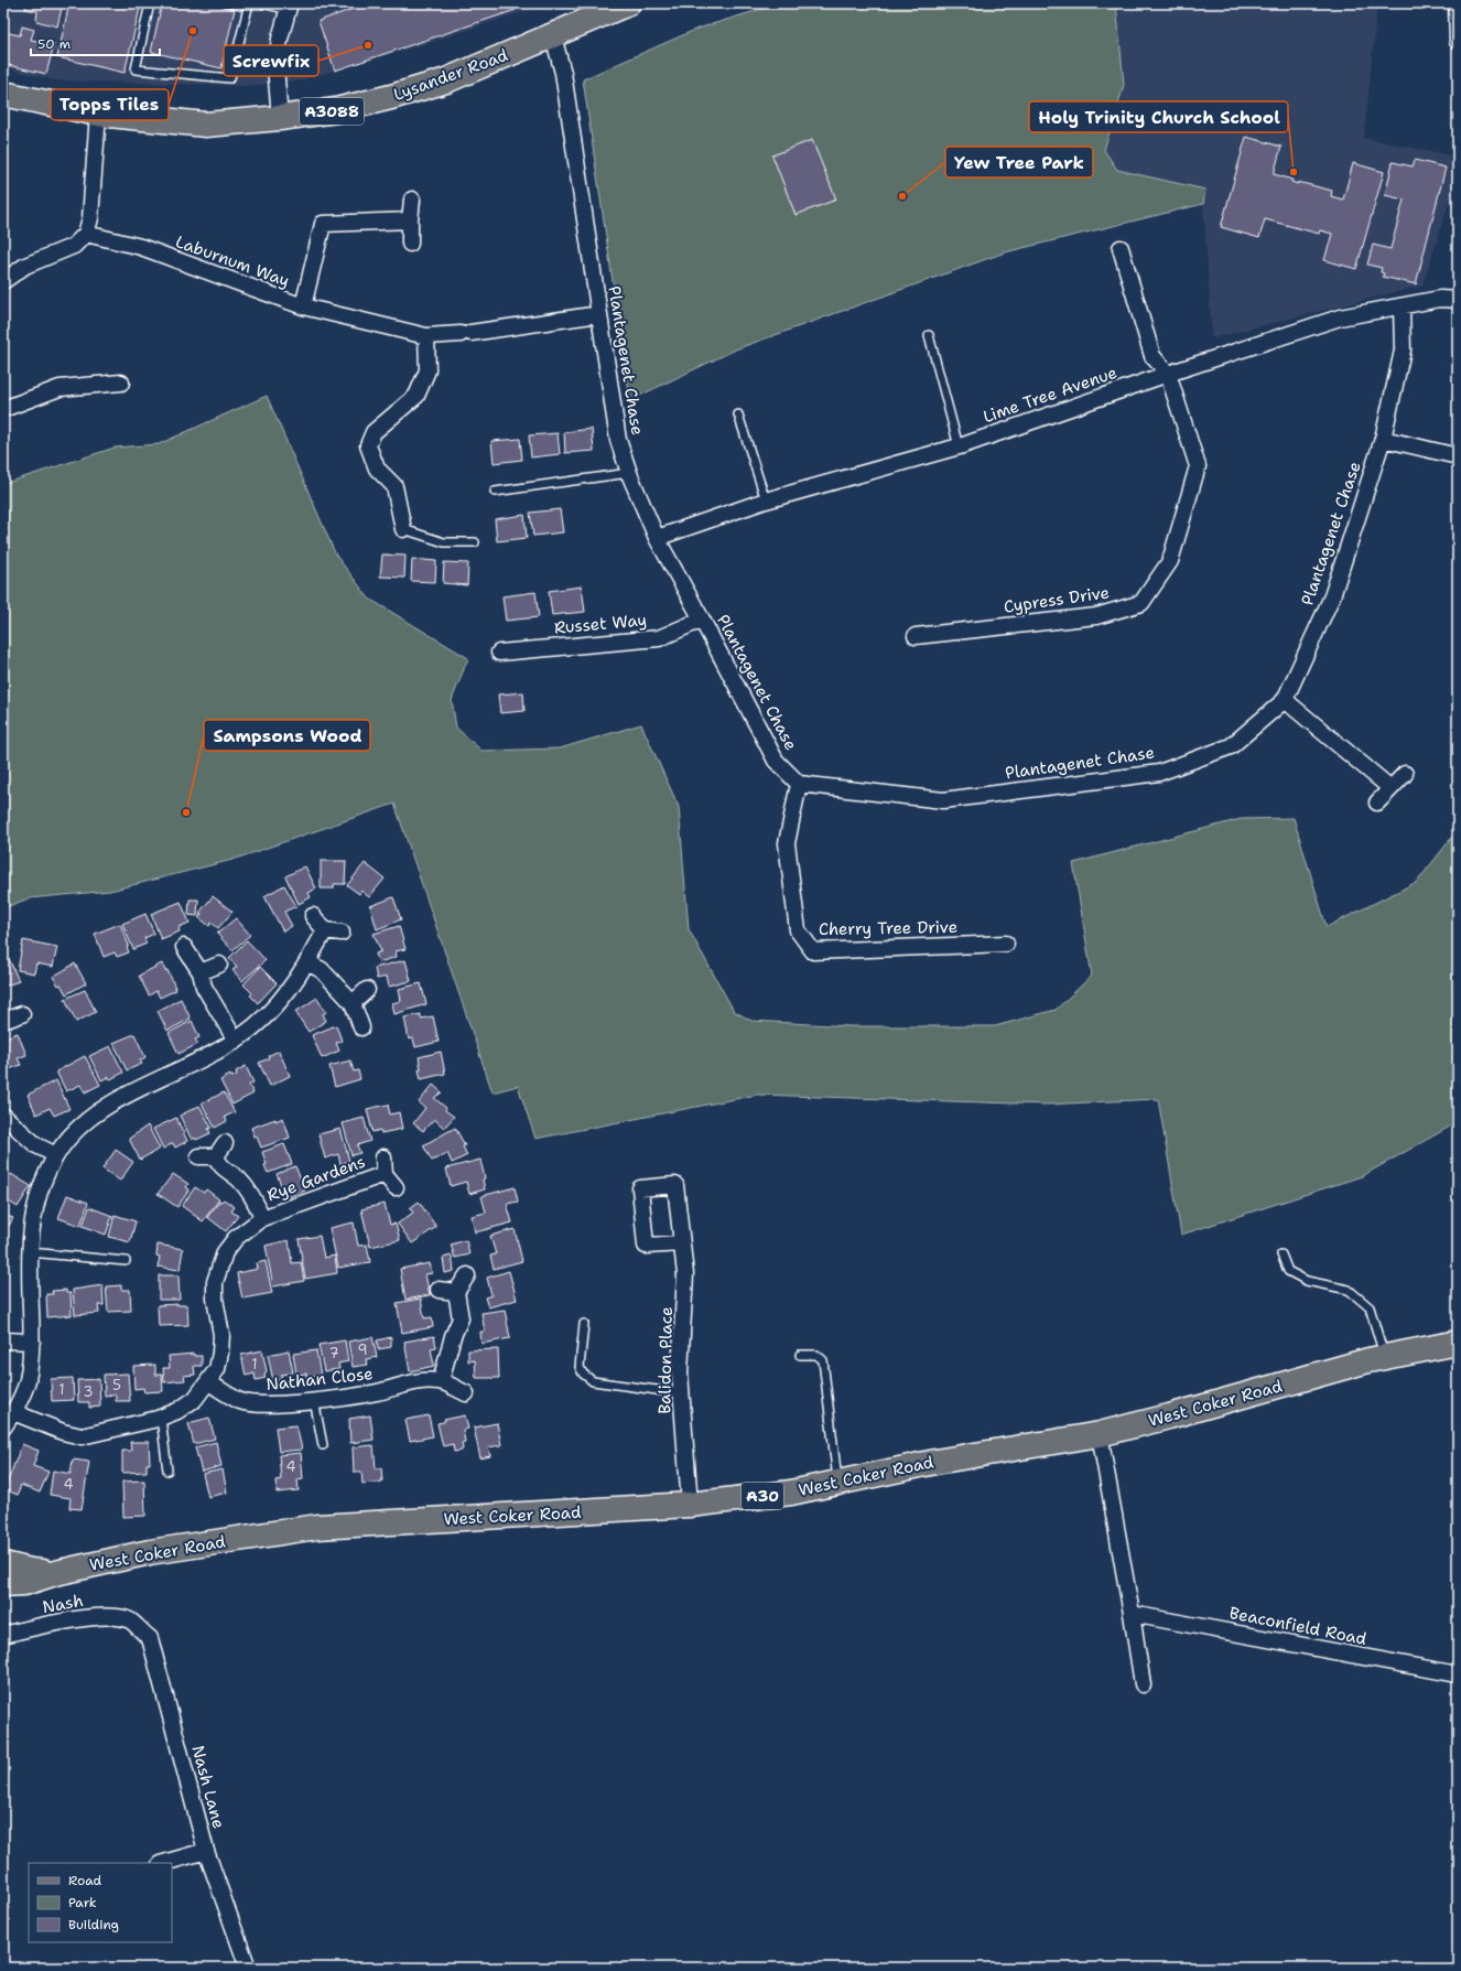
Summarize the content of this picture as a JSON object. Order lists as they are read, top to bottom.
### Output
{
  "streets": {
    "main road": [
      "Lysander Road",
      "A3088",
      "West Coker Road",
      "A30"
    ],
    "street": [
      "Laburnum Way",
      "Plantagenet Chase",
      "Lime Tree Avenue",
      "Cypress Drive",
      "Russet Way",
      "Cherry Tree Drive",
      "Rye Gardens",
      "Balidon Place",
      "Nathan Close",
      "Nash",
      "Beaconfield Road",
      "Nash Lane"
    ]
  },
  "crossings": [
    ["Lysander Road", "Plantagenet Chase"],
    ["Laburnum Way", "Plantagenet Chase"],
    ["Plantagenet Chase", "Lime Tree Avenue"],
    ["Plantagenet Chase", "Russet Way"],
    ["Plantagenet Chase", "Cherry Tree Drive"],
    ["Lime Tree Avenue", "Cypress Drive"],
    ["Rye Gardens", "Nathan Close"],
    ["Balidon Place", "West Coker Road"],
    ["Nash", "Nash Lane"]
  ],
  "places": [
    "Topps Tiles",
    "Screwfix",
    "Holy Trinity Church School",
    "Yew Tree Park",
    "Sampsons Wood"
  ],
  "house_numbers": [
    "9",
    "7",
    "1",
    "5",
    "1",
    "3",
    "4",
    "4"
  ],
  "legend": ["Road", "Park", "Building"],
  "scale_bar": "50 m"
}
